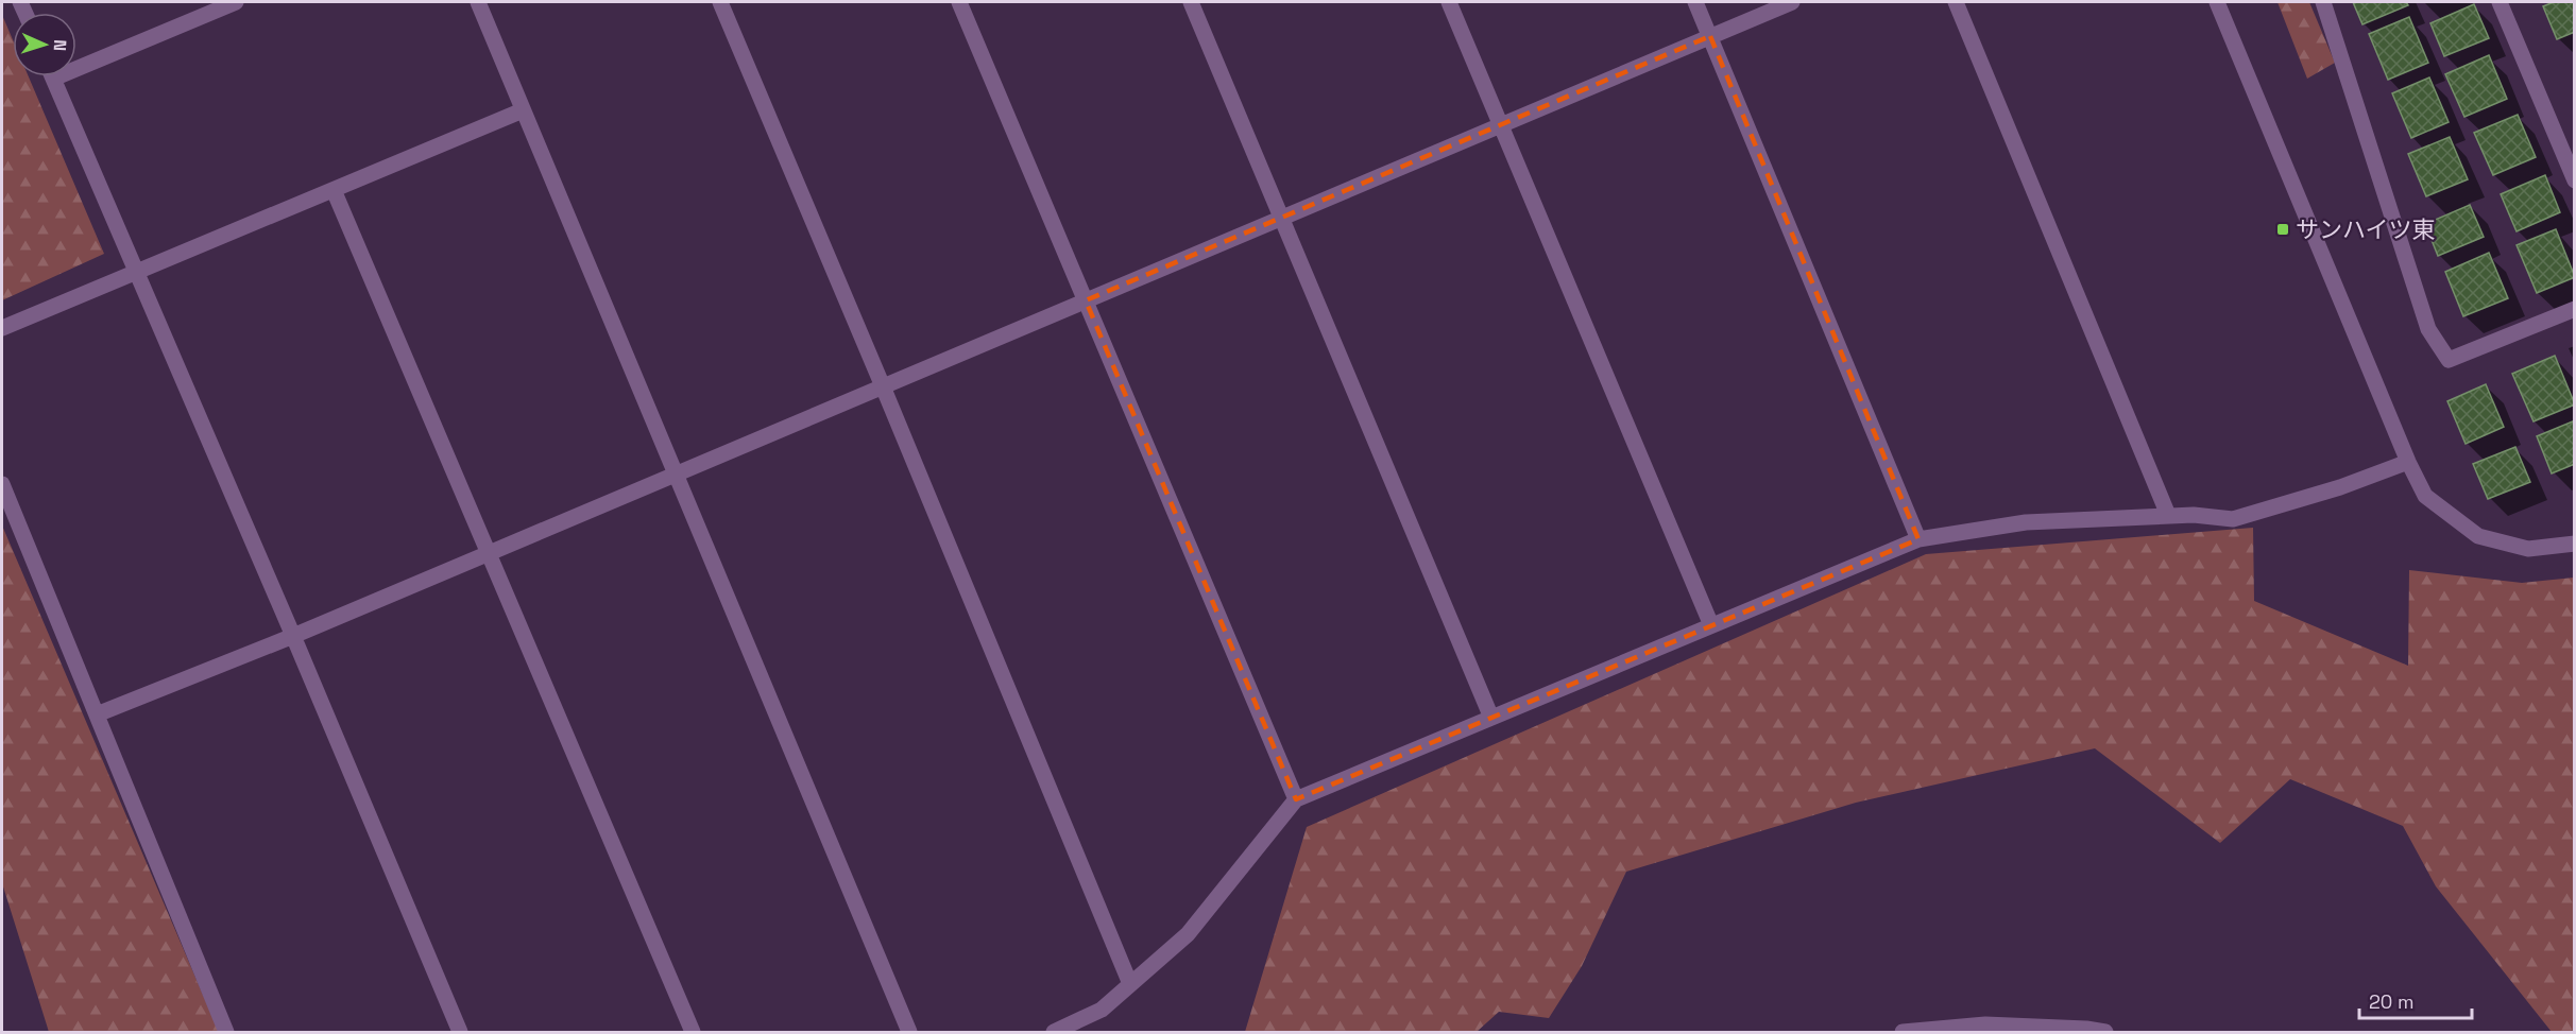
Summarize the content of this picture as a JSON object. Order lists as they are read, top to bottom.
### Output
{
  "places": {
    "transit": ["サンハイツ東"]
  },
  "scale_bar": "20 m",
  "north": "right"
}
